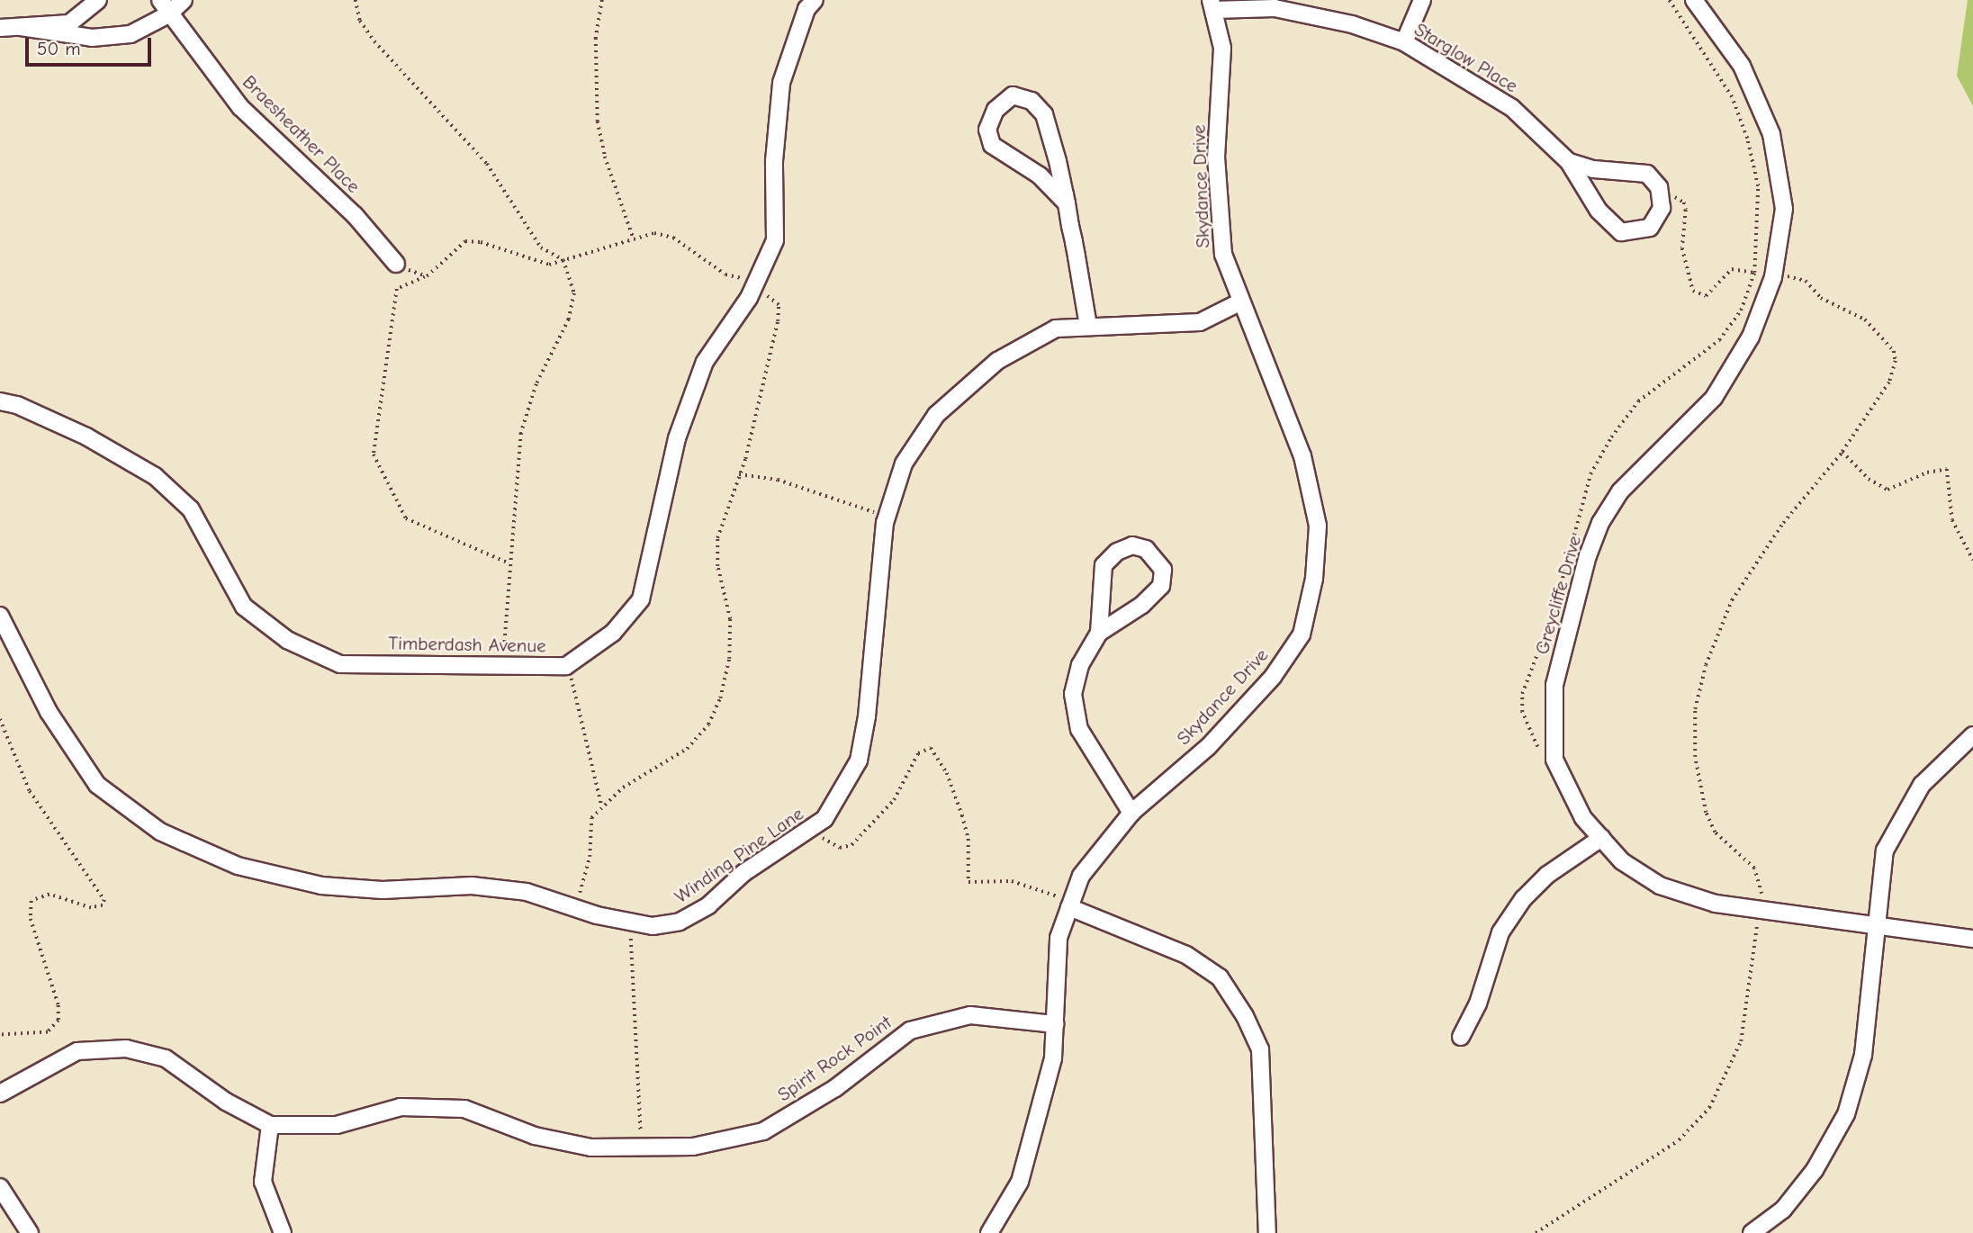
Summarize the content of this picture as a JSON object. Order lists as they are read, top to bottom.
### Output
{
  "streets": {
    "street": [
      "Starglow Place",
      "Braesheather Place",
      "Skydance Drive",
      "Greycliffe Drive",
      "Timberdash Avenue",
      "Winding Pine Lane",
      "Spirit Rock Point"
    ]
  },
  "crossings": [
    ["Starglow Place", "Skydance Drive"],
    ["Skydance Drive", "Winding Pine Lane"],
    ["Skydance Drive", "Spirit Rock Point"]
  ],
  "scale_bar": "50 m"
}
